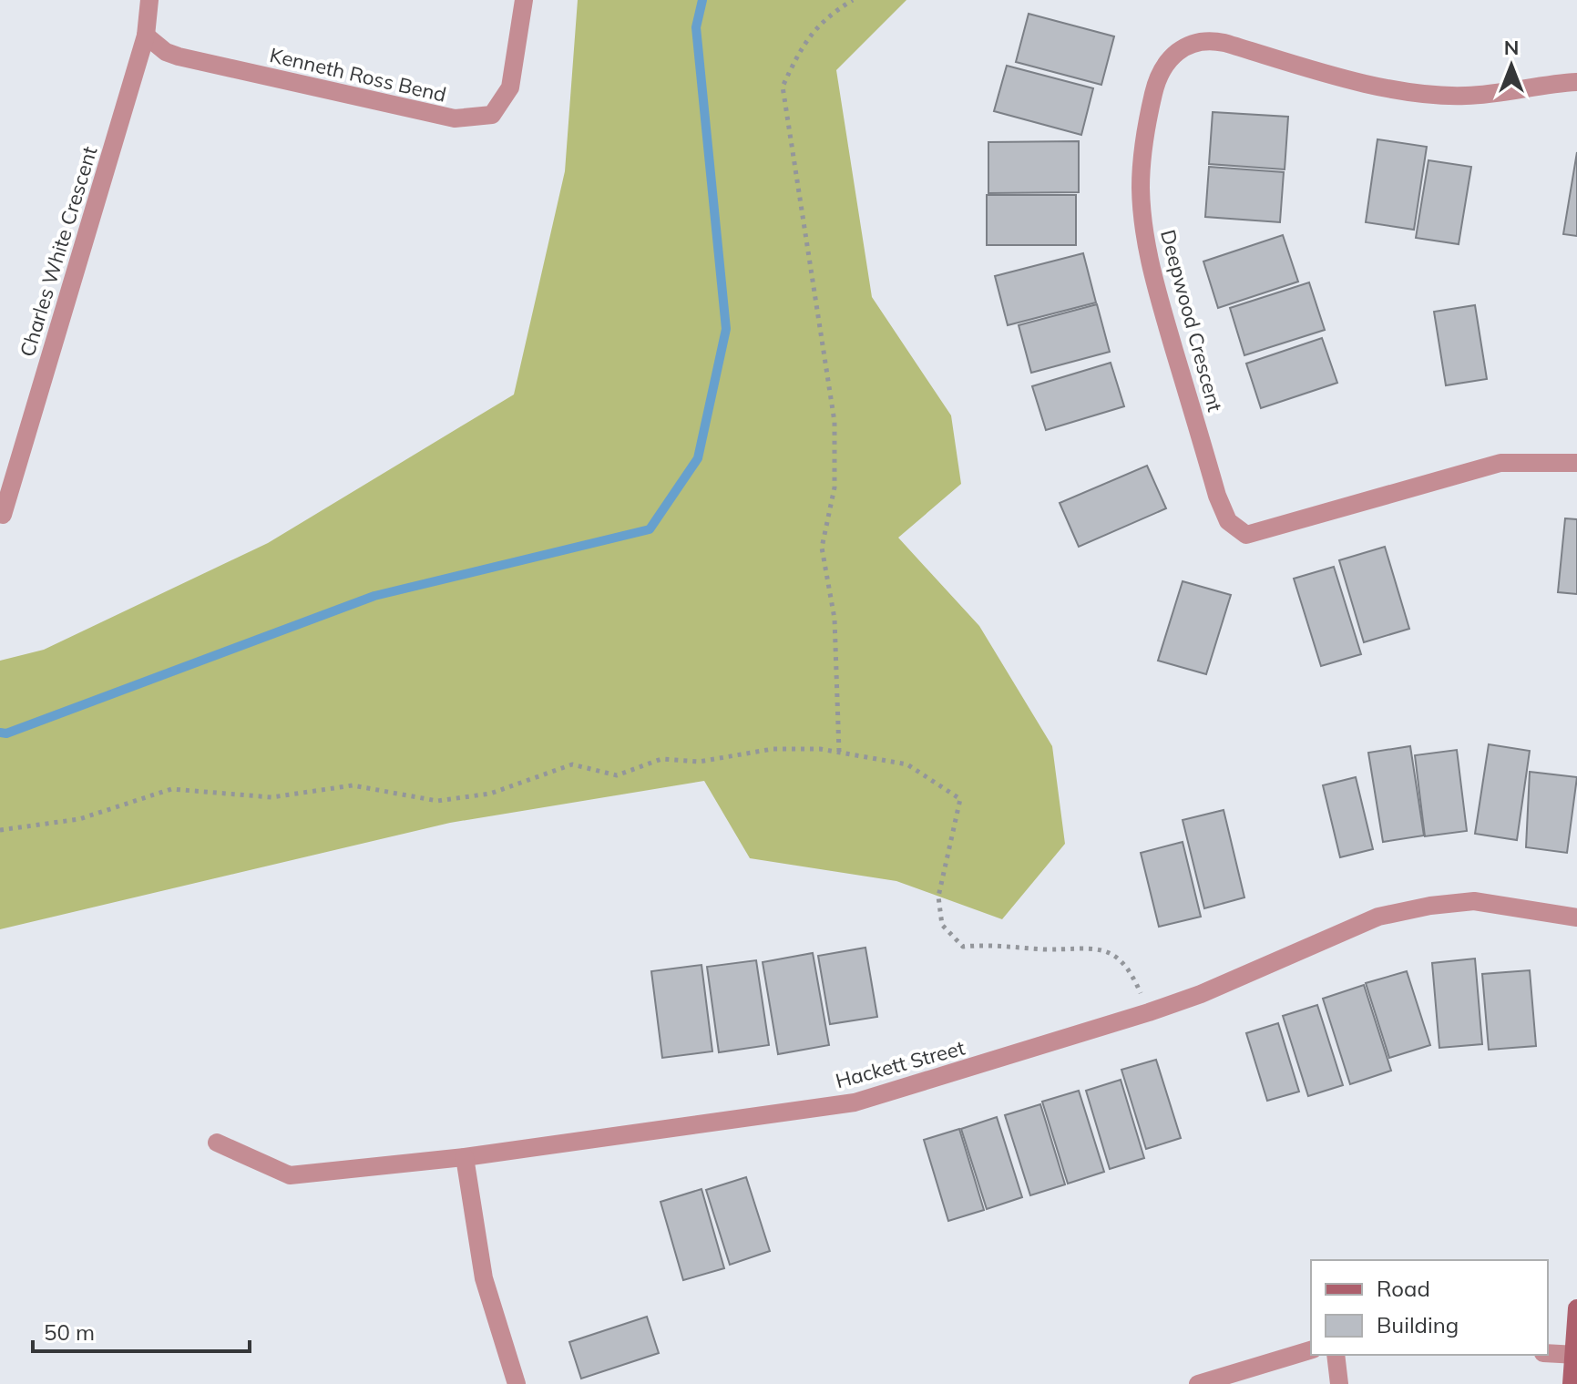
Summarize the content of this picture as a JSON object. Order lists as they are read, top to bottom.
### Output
{
  "streets": {
    "street": [
      "Kenneth Ross Bend",
      "Charles White Crescent",
      "Deepwood Crescent",
      "Hackett Street"
    ]
  },
  "crossings": [
    ["Kenneth Ross Bend", "Charles White Crescent"]
  ],
  "legend": ["Road", "Building"],
  "scale_bar": "50 m",
  "north": "top"
}
